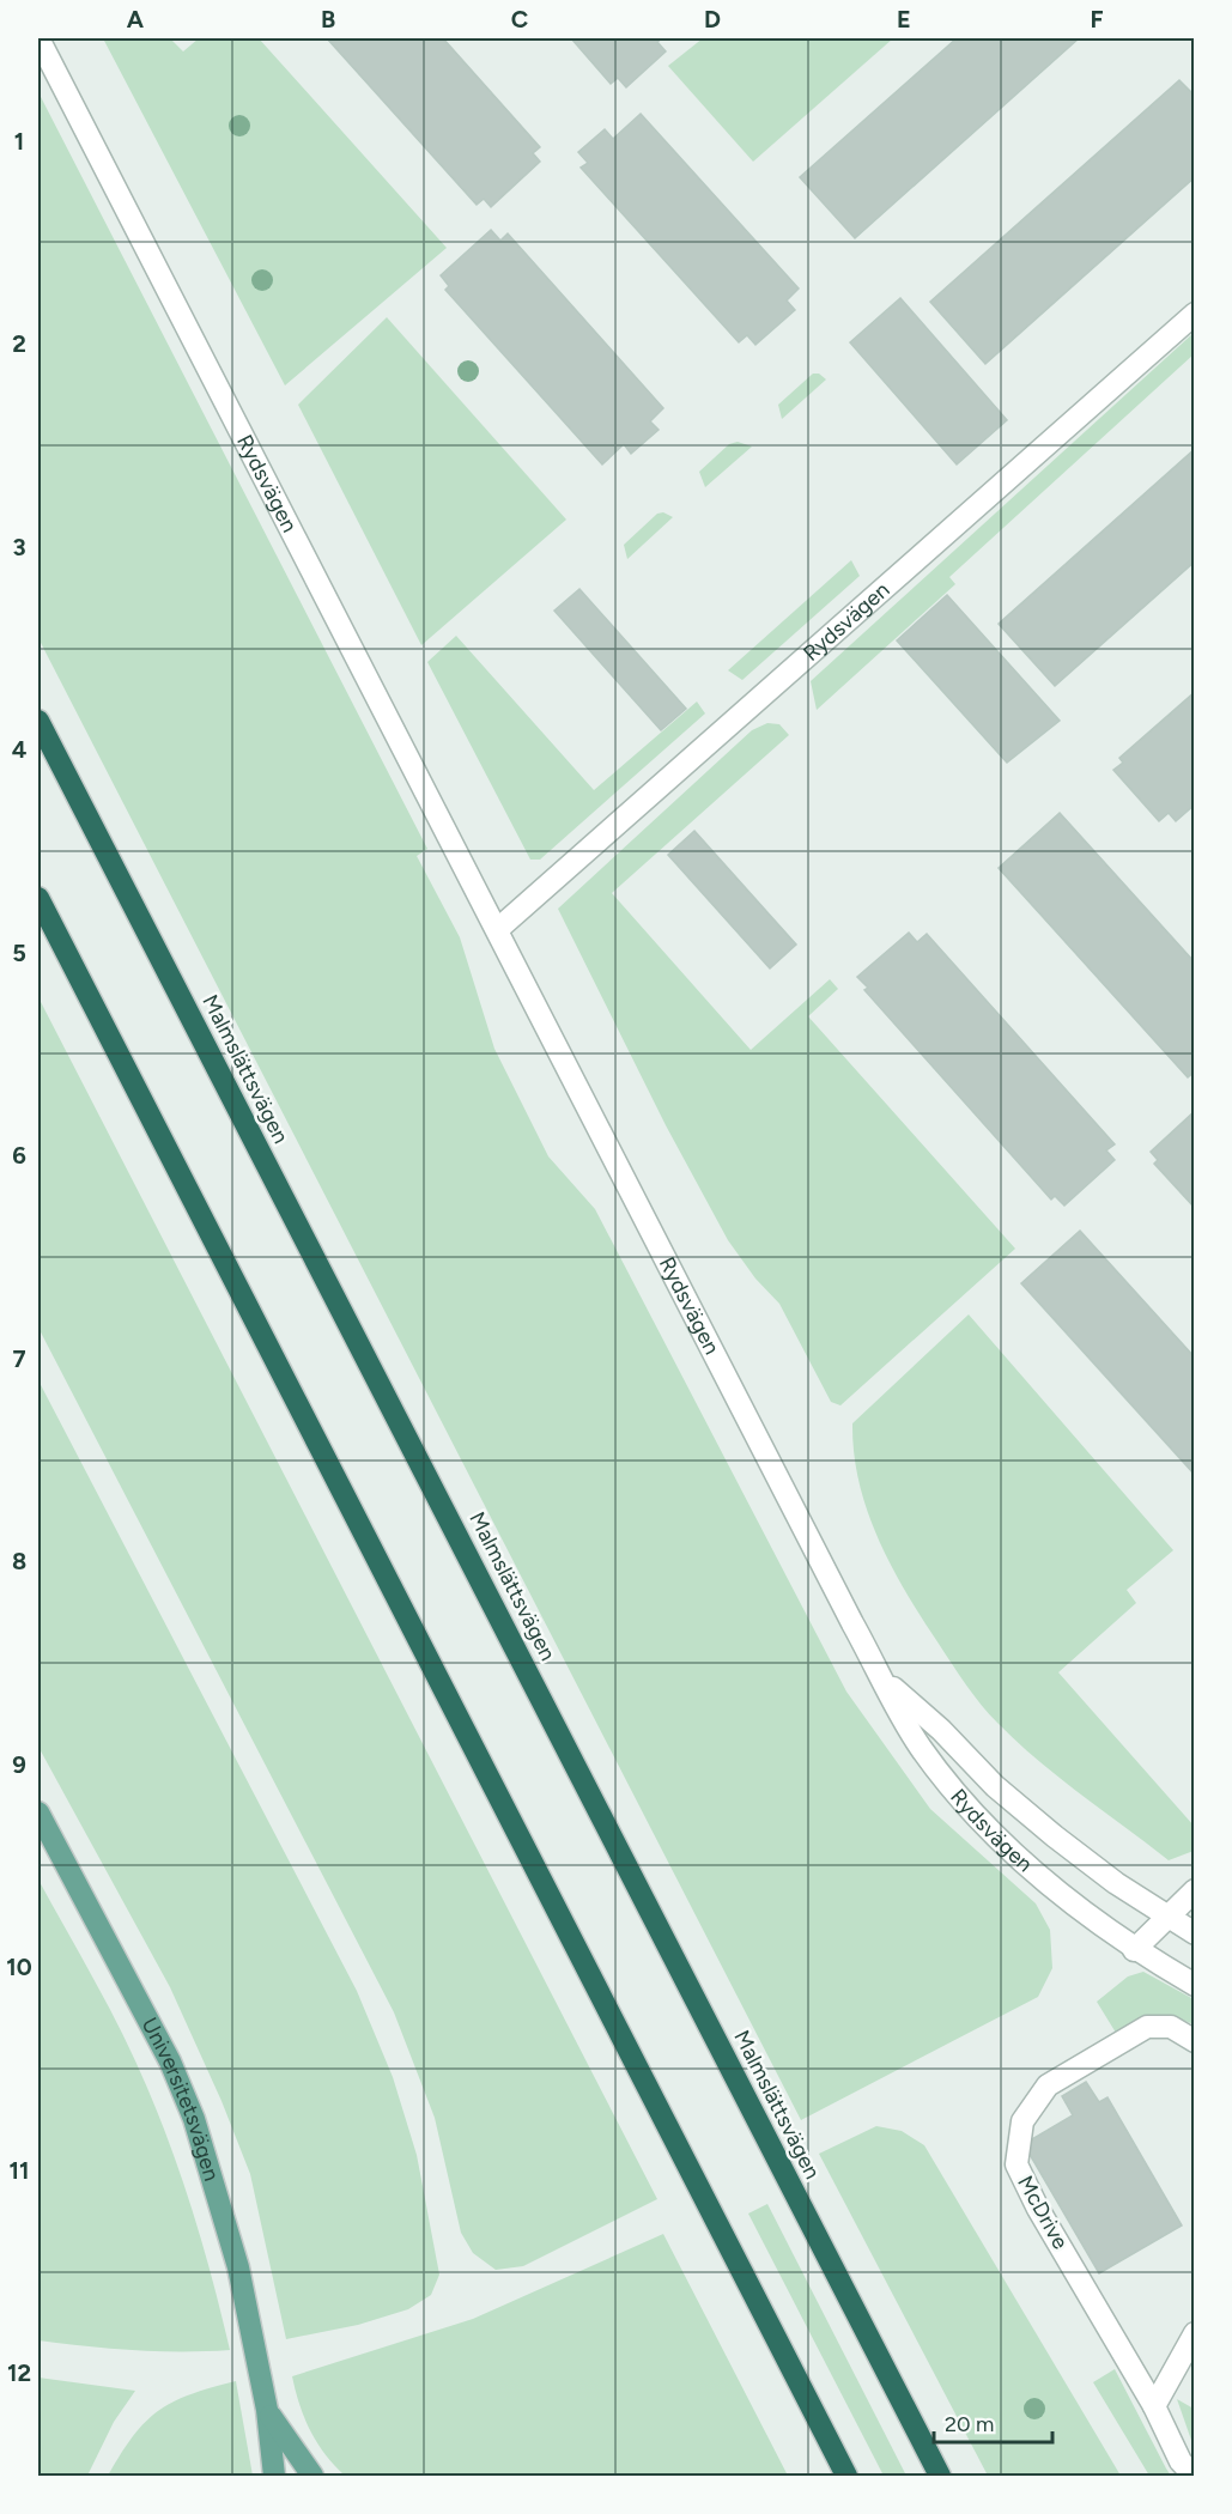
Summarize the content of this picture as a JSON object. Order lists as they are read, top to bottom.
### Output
{
  "streets": {
    "highway": ["Malmslättsvägen"],
    "main road": ["Universitetsvägen"],
    "street": ["Rydsvägen", "McDrive"]
  },
  "scale_bar": "20 m",
  "grid": {
    "columns": [
      "A",
      "B",
      "C",
      "D",
      "E",
      "F"
    ],
    "rows": [
      "1",
      "2",
      "3",
      "4",
      "5",
      "6",
      "7",
      "8",
      "9",
      "10",
      "11",
      "12"
    ]
  }
}
